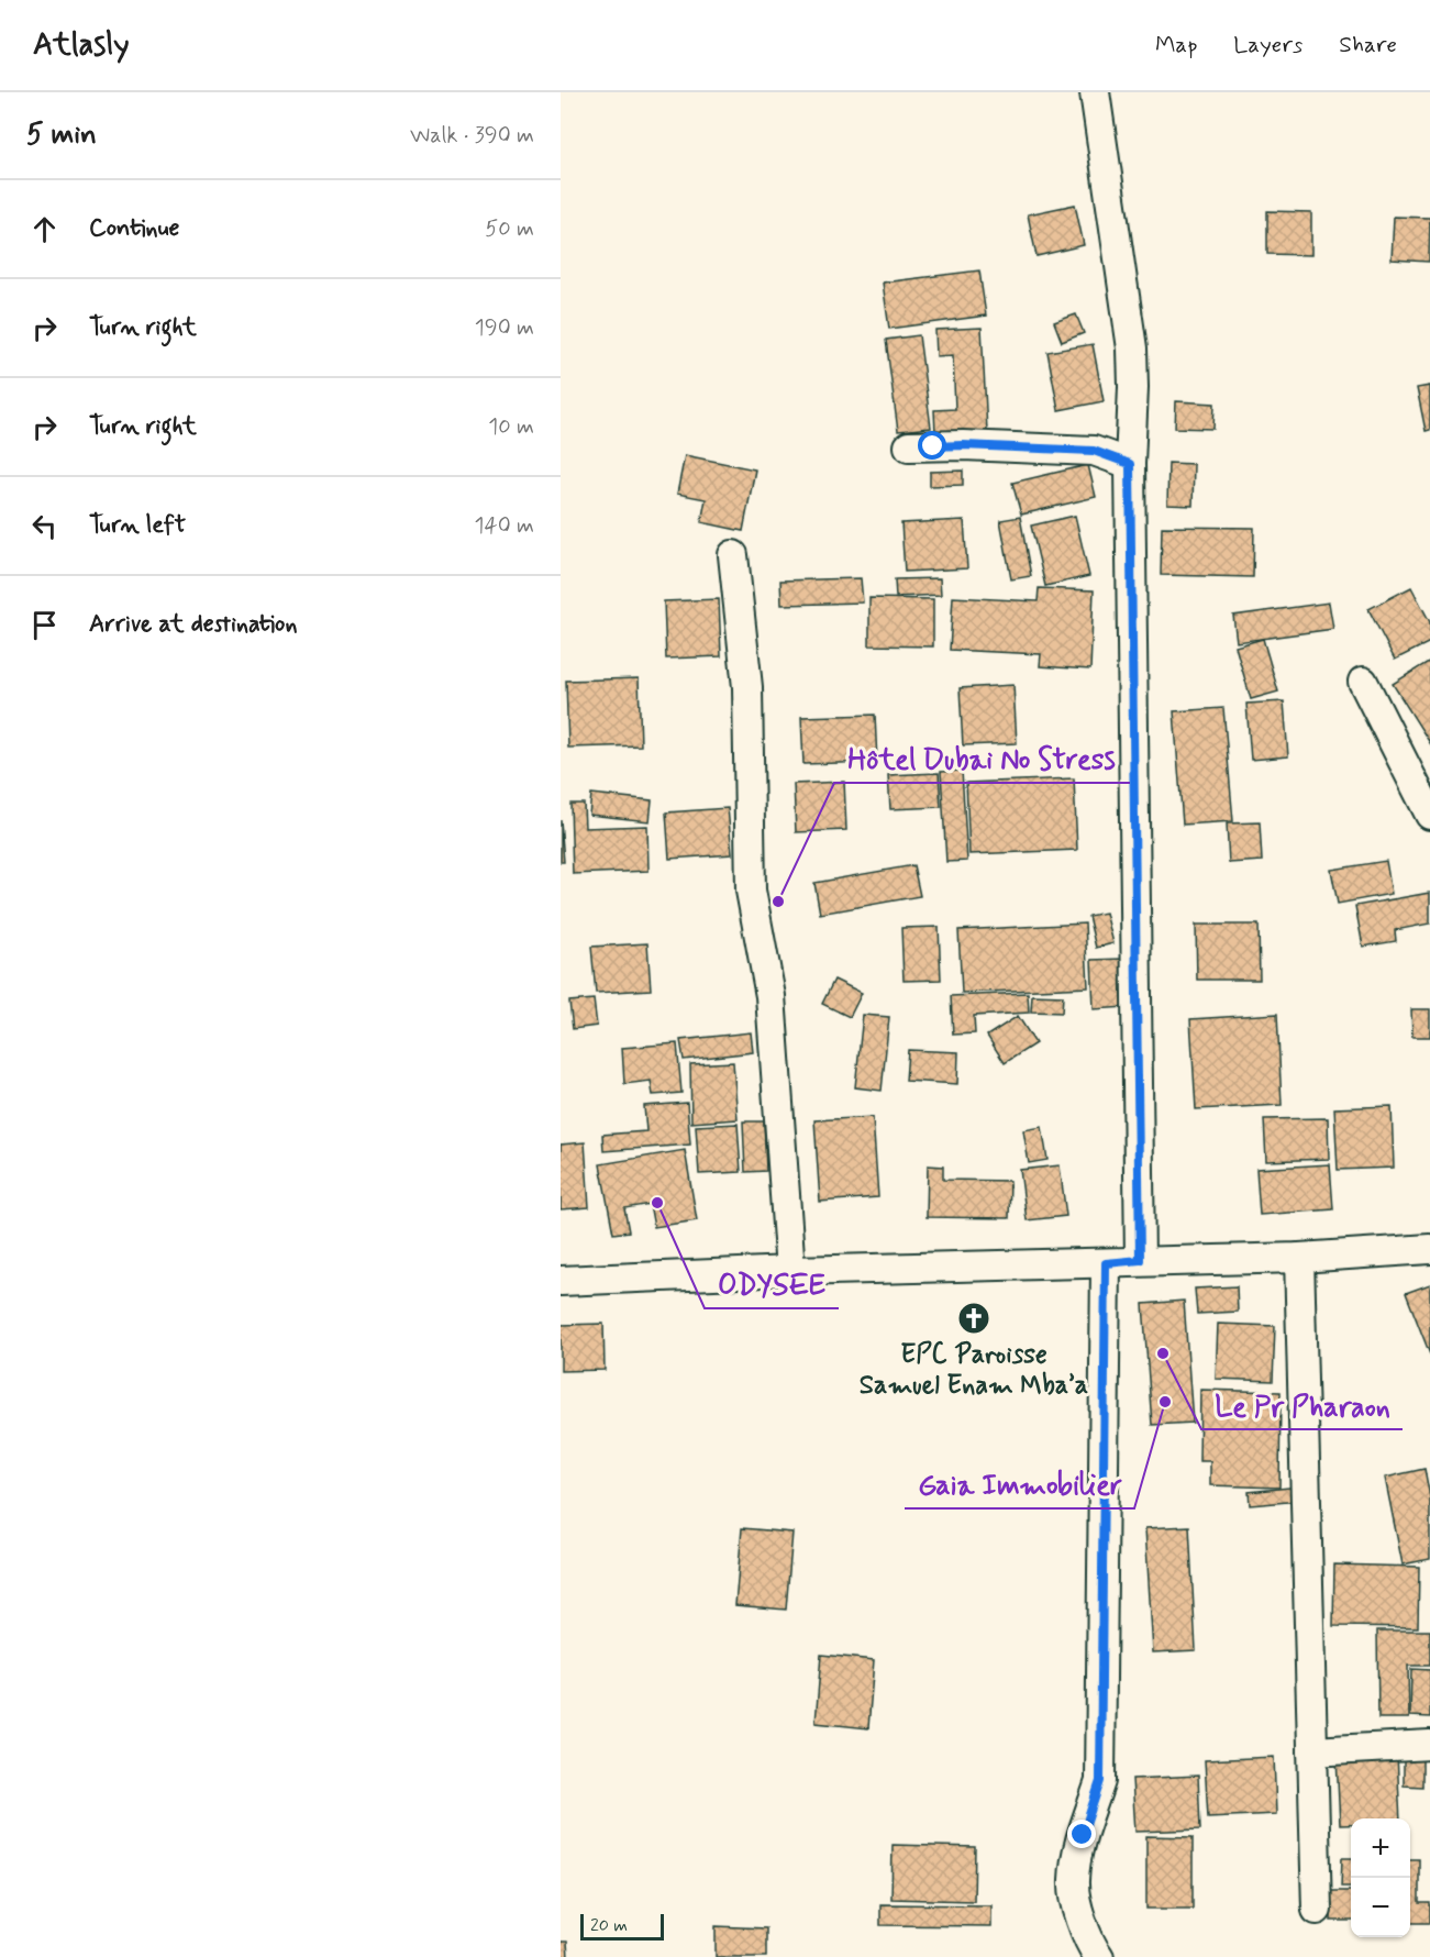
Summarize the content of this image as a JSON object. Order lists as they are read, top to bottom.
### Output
{
  "places": {
    "other": [
      "Hôtel Dubai No Stress",
      "ODYSEE",
      "Le Pr Pharaon",
      "Gaia Immobilier"
    ],
    "church": ["EPC Paroisse Samuel Enam Mba’a"]
  },
  "scale_bar": "20 m",
  "page": {
    "header": "Atlasly",
    "nav": ["Map", "Layers", "Share"],
    "heading": ["5 min", "Walk · 390 m"],
    "list": [
      ["Continue", "50 m"],
      ["Turn right", "190 m"],
      ["Turn right", "10 m"],
      ["Turn left", "140 m"],
      "Arrive at destination"
    ],
    "map_buttons": ["+", "−"],
    "scale": "20 m"
  }
}
